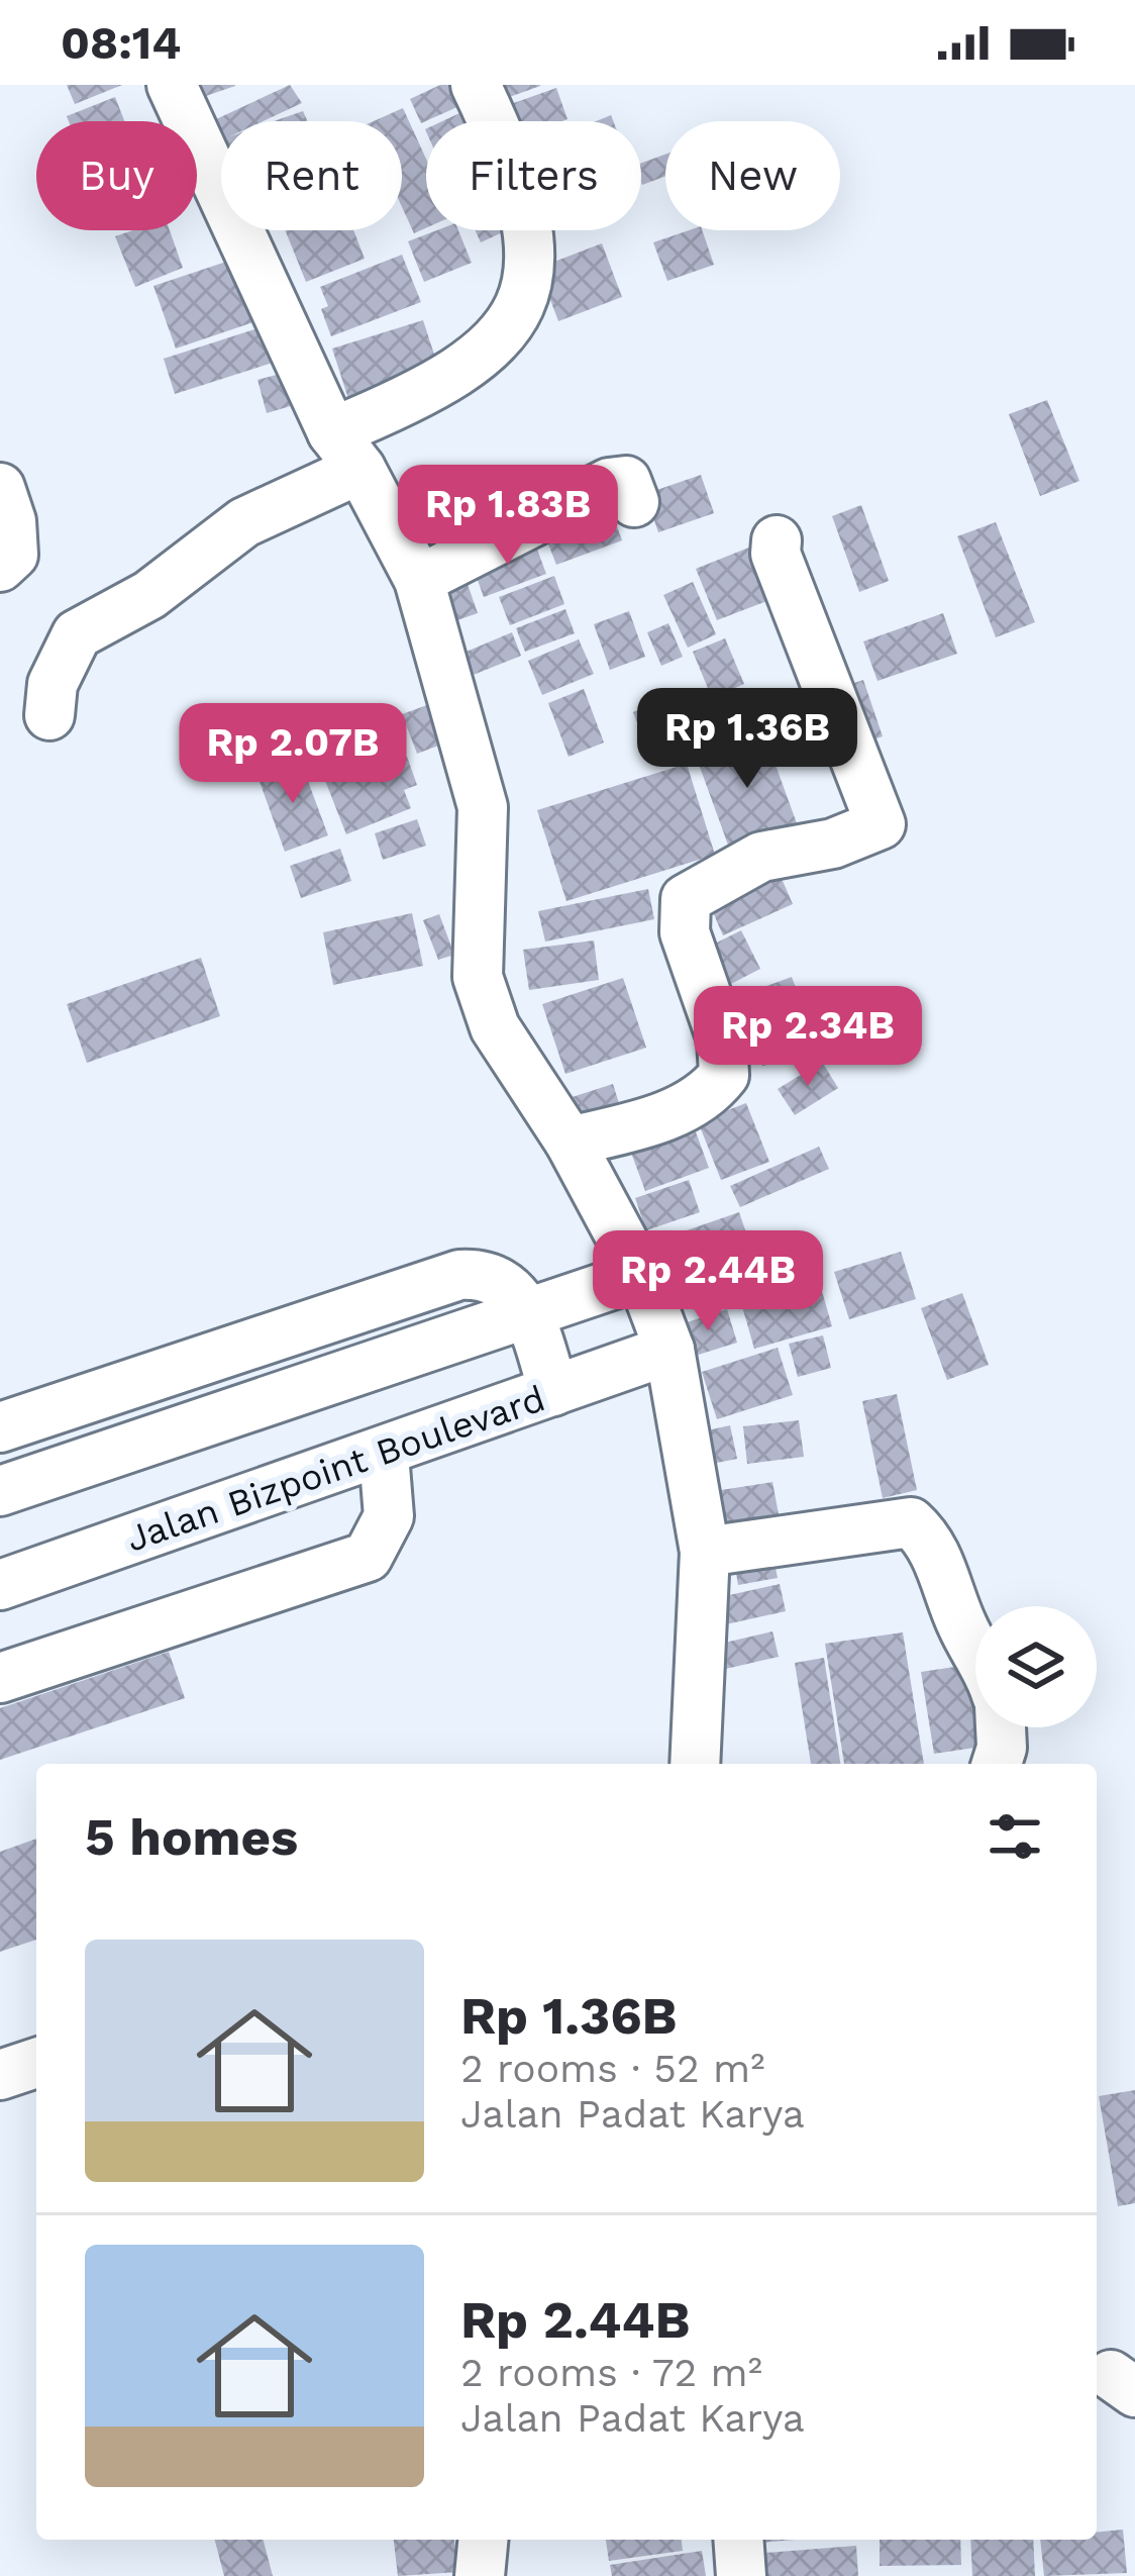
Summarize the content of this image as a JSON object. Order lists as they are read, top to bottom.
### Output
{
  "streets": {
    "street": ["Jalan Bizpoint Boulevard"]
  },
  "page": {
    "status": "08:14",
    "chip": [
      "Buy",
      "Rent",
      "Filters",
      "New"
    ],
    "price": [
      "Rp 1.83B",
      "Rp 1.36B",
      "Rp 2.07B",
      "Rp 2.34B",
      "Rp 2.44B"
    ],
    "heading": "5 homes",
    "list": [
      {
        "name": "Rp 1.36B",
        "note": "2 rooms · 52 m² · Jalan Padat Karya"
      },
      {
        "name": "Rp 2.44B",
        "note": "2 rooms · 72 m² · Jalan Padat Karya"
      }
    ]
  }
}
